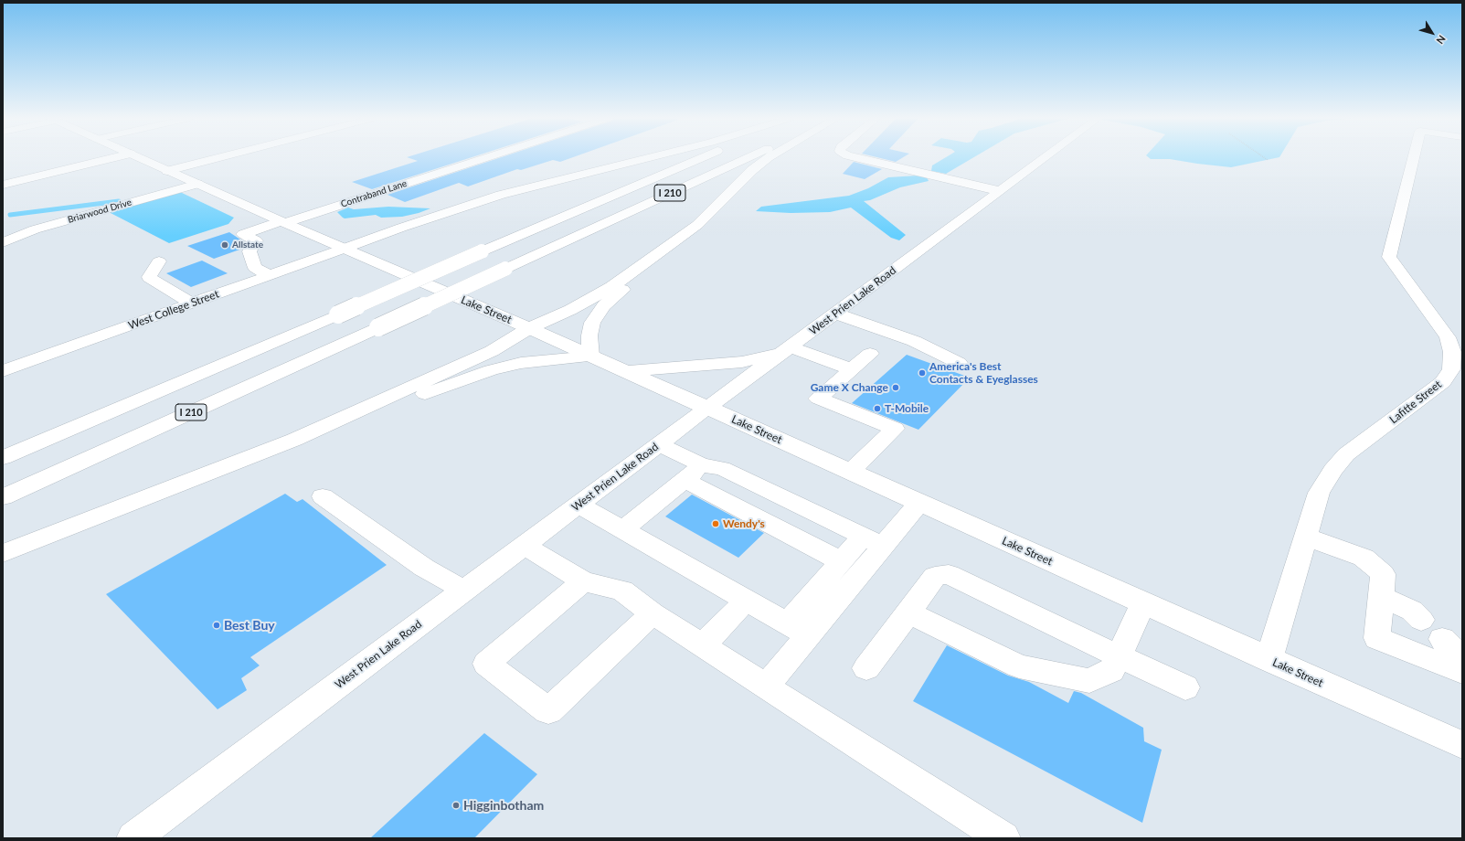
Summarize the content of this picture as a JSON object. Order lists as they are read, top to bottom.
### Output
{
  "streets": {
    "main road": [
      "I 210",
      "Contraband Lane",
      "Briarwood Drive",
      "West Prien Lake Road",
      "West College Street",
      "Lake Street",
      "Lafitte Street"
    ]
  },
  "crossings": [
    ["Contraband Lane", "West College Street"],
    ["Contraband Lane", "Lake Street"],
    ["Briarwood Drive", "Lake Street"],
    ["West Prien Lake Road", "Lake Street"],
    ["West College Street", "Lake Street"],
    ["Lake Street", "Lafitte Street"]
  ],
  "places": [
    "Allstate",
    "America's Best Contacts & Eyeglasses",
    "Game X Change",
    "T-Mobile",
    "Wendy's",
    "Best Buy",
    "Higginbotham"
  ],
  "north": "bottom right"
}
